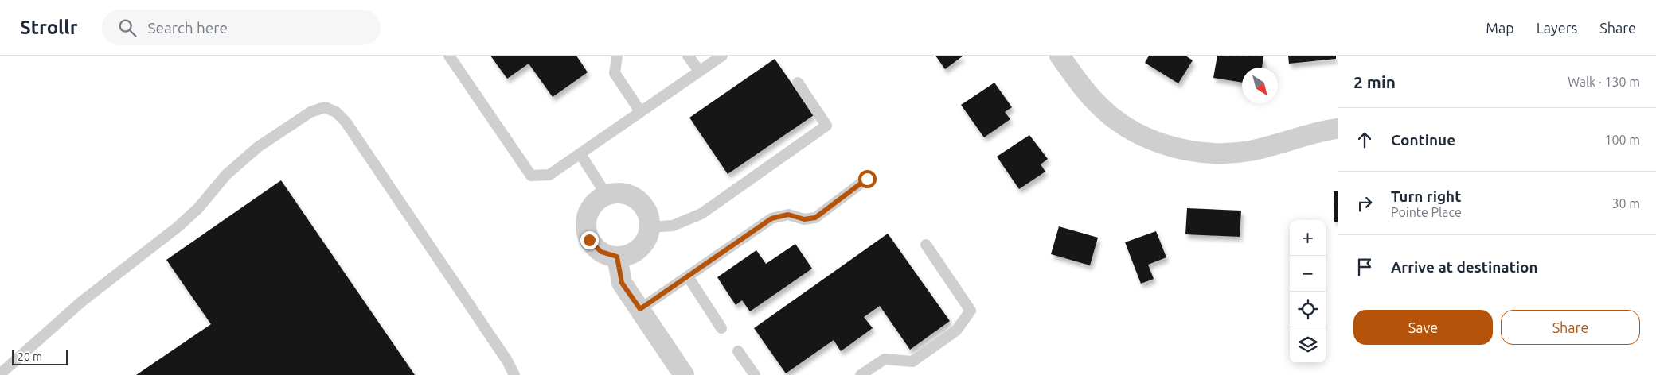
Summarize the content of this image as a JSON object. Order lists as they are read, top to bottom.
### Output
{
  "scale_bar": "20 m",
  "north": "bottom right",
  "page": {
    "header": "Strollr",
    "search": "Search here",
    "nav": ["Map", "Layers", "Share"],
    "heading": ["2 min", "Walk · 130 m"],
    "list": [
      ["Continue", "100 m"],
      ["Turn right", "Pointe Place", "30 m"],
      "Arrive at destination"
    ],
    "map_buttons": ["+", "−"],
    "buttons": ["Save", "Share"],
    "scale": "20 m"
  }
}
